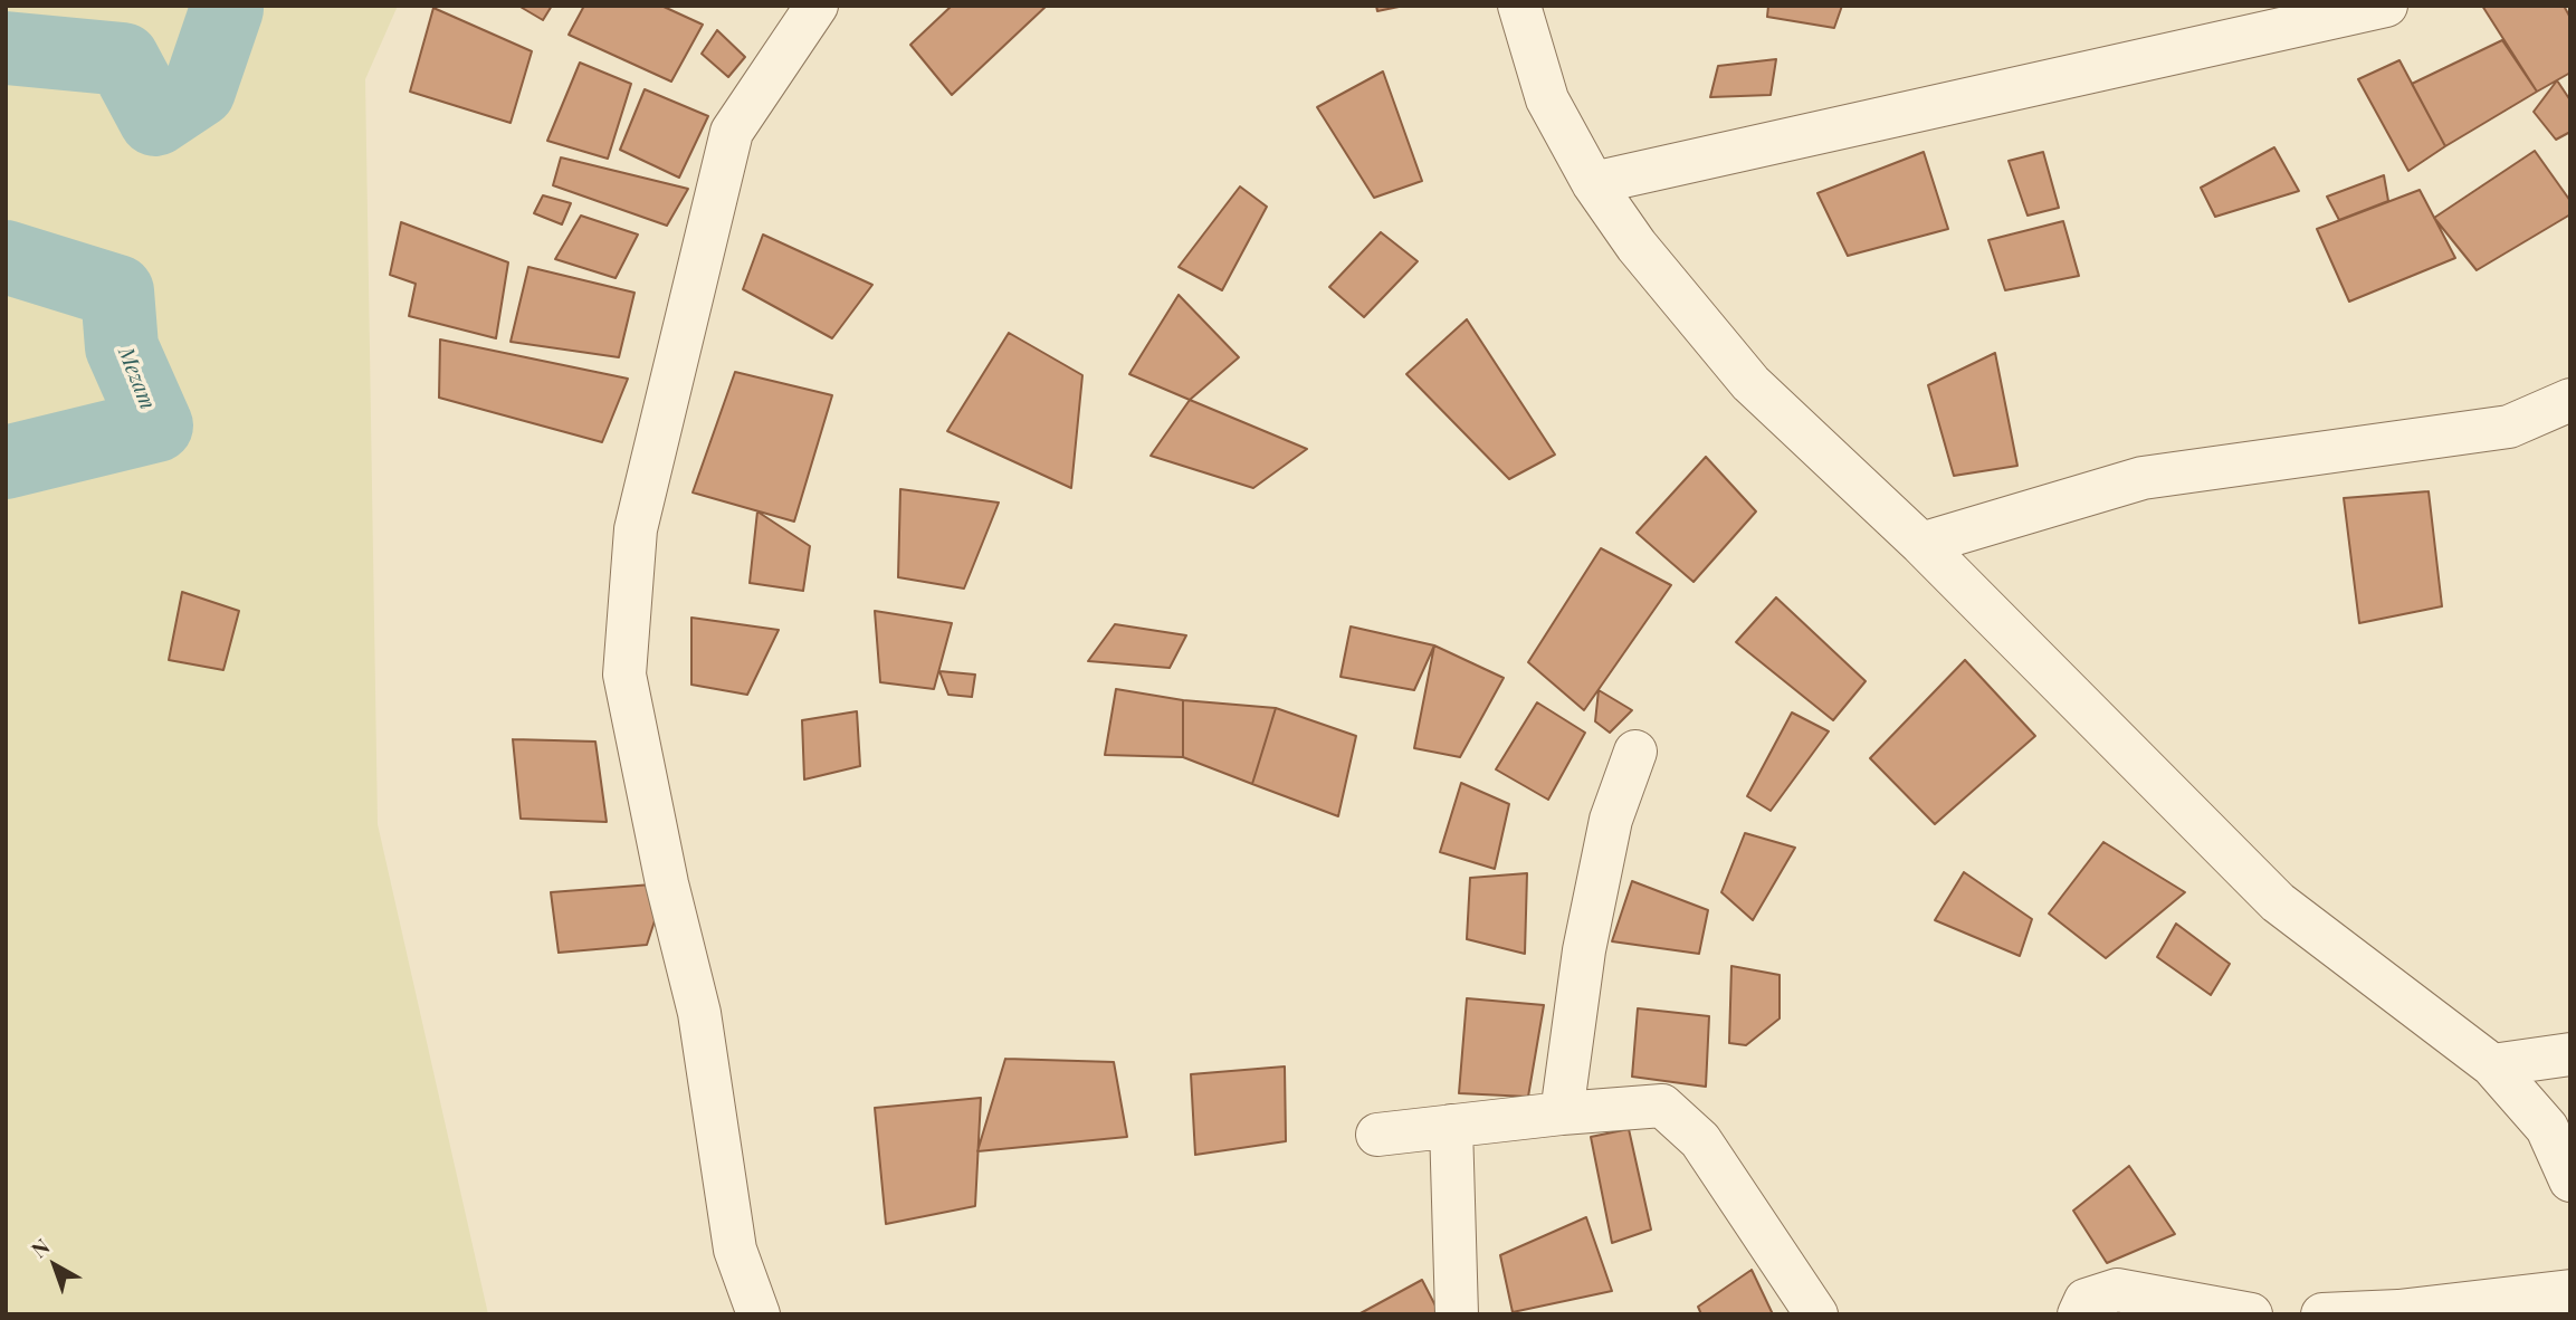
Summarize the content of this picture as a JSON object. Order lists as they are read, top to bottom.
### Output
{
  "water": ["Mezam"],
  "north": "top left"
}
